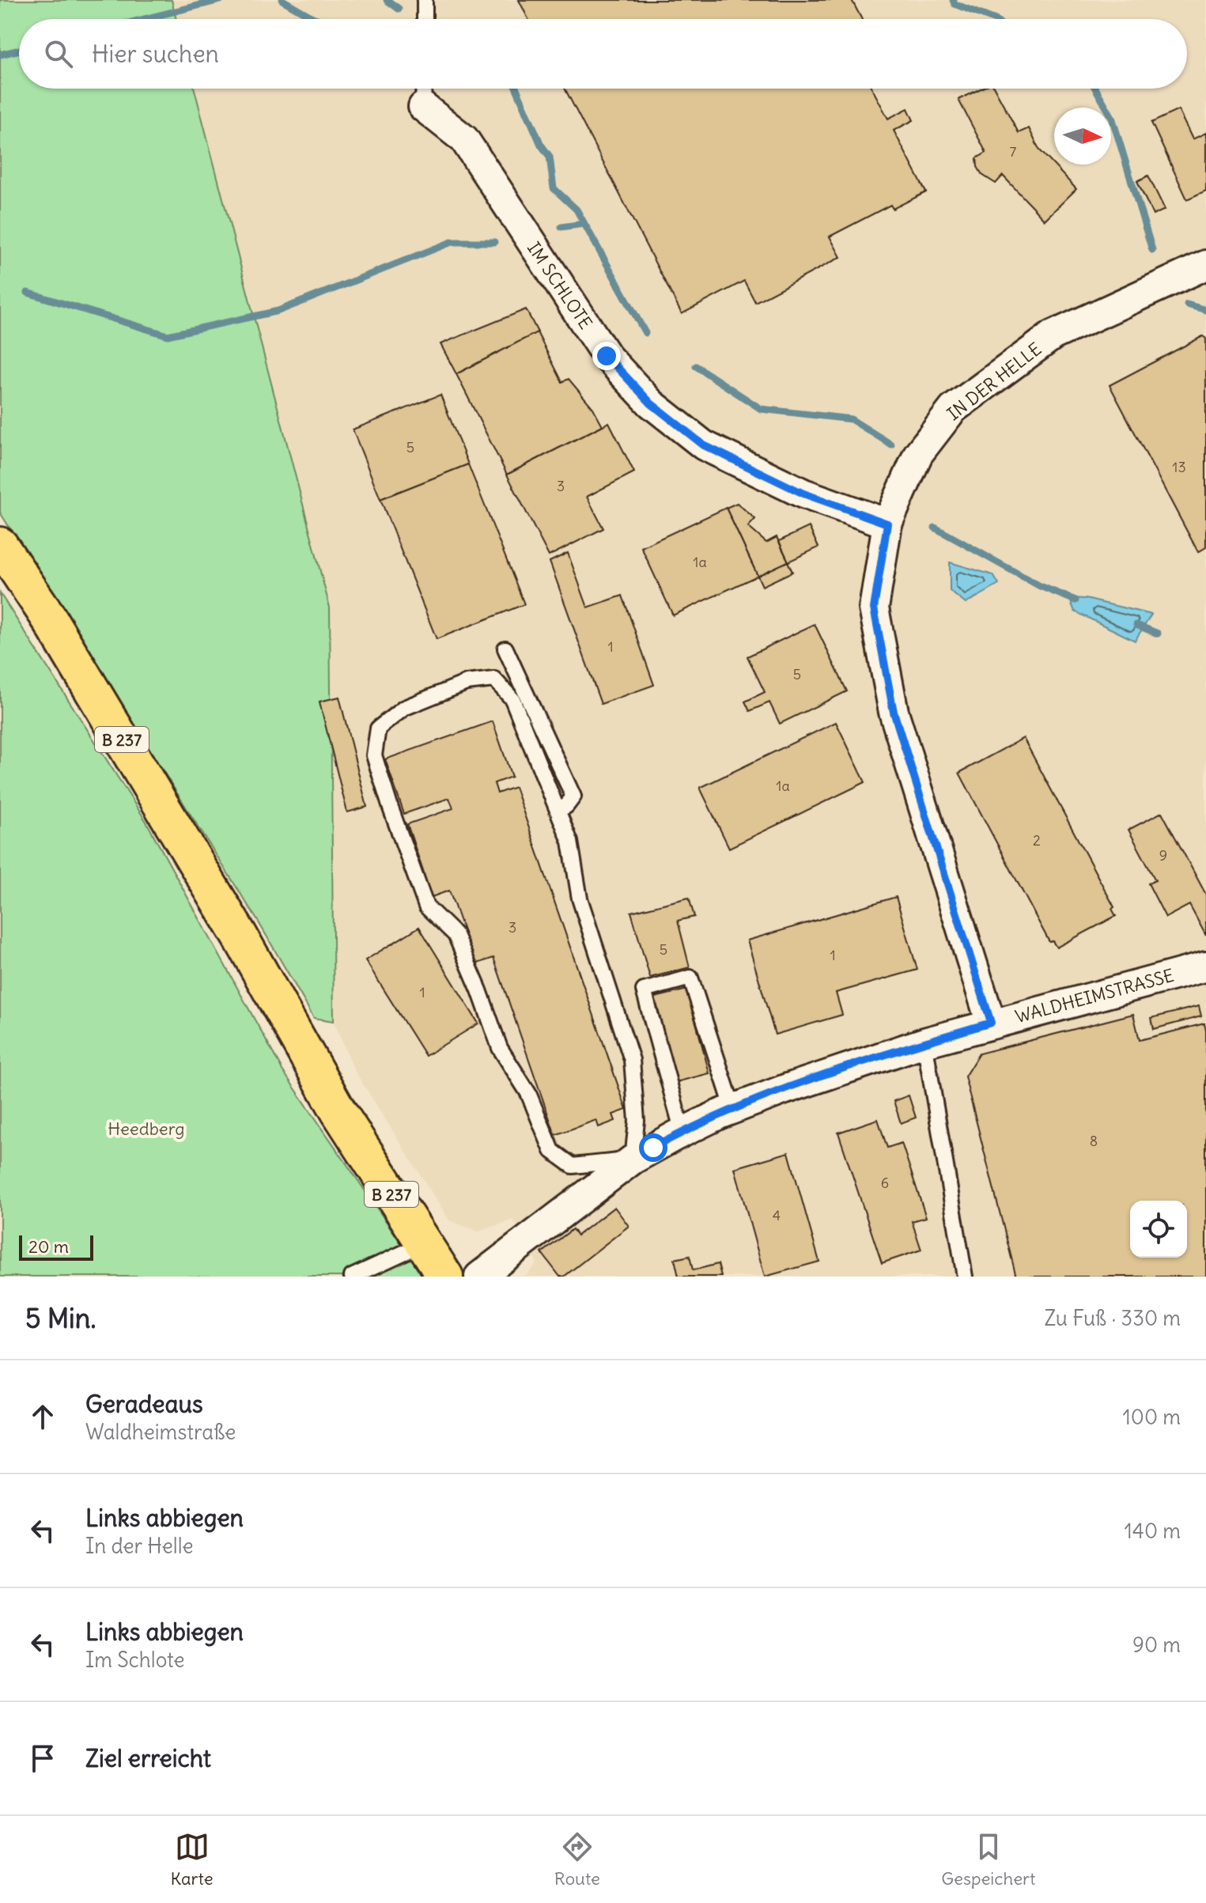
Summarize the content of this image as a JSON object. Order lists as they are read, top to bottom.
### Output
{
  "streets": {
    "main road": ["B 237"],
    "street": ["IM SCHLOTE", "IN DER HELLE", "WALDHEIMSTRASSE"]
  },
  "crossings": [
    ["IM SCHLOTE", "IN DER HELLE"],
    ["IN DER HELLE", "WALDHEIMSTRASSE"]
  ],
  "parks": ["Heedberg"],
  "house_numbers": [
    "7",
    "5",
    "13",
    "3",
    "1a",
    "1",
    "5",
    "1a",
    "2",
    "9",
    "3",
    "5",
    "1",
    "1",
    "8",
    "6",
    "4"
  ],
  "scale_bar": "20 m",
  "north": "right",
  "page": {
    "search": "Hier suchen",
    "scale": "20 m",
    "heading": ["5 Min.", "Zu Fuß · 330 m"],
    "list": [
      ["Geradeaus", "Waldheimstraße", "100 m"],
      ["Links abbiegen", "In der Helle", "140 m"],
      ["Links abbiegen", "Im Schlote", "90 m"],
      "Ziel erreicht"
    ],
    "nav": ["Karte", "Route", "Gespeichert"]
  }
}
